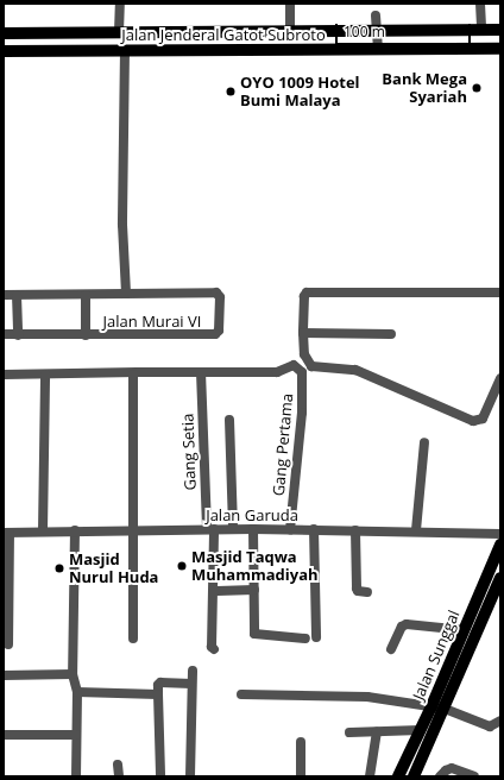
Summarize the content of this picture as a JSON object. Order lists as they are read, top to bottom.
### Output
{
  "streets": {
    "main road": ["Jalan Jenderal Gatot Subroto", "Jalan Sunggal"],
    "street": [
      "Jalan Murai VI",
      "Gang Pertama",
      "Gang Setia",
      "Jalan Garuda"
    ]
  },
  "crossings": [
    ["Gang Pertama", "Gang Setia"],
    ["Gang Pertama", "Jalan Garuda"],
    ["Gang Setia", "Jalan Garuda"]
  ],
  "places": [
    "Bank Mega Syariah",
    "OYO 1009 Hotel Bumi Malaya",
    "Masjid Taqwa Muhammadiyah",
    "Masjid Nurul Huda"
  ],
  "scale_bar": "100 m"
}
